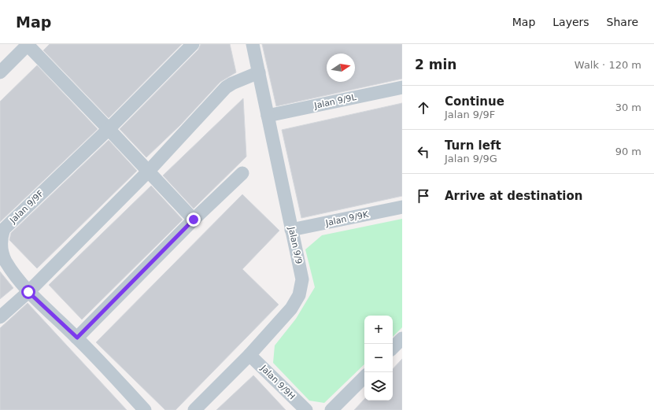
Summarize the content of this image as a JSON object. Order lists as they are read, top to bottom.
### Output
{
  "streets": {
    "street": [
      "Jalan 9/9L",
      "Jalan 9/9F",
      "Jalan 9/9K",
      "Jalan 9/9",
      "Jalan 9/9H"
    ]
  },
  "crossings": [
    ["Jalan 9/9L", "Jalan 9/9"],
    ["Jalan 9/9K", "Jalan 9/9"],
    ["Jalan 9/9", "Jalan 9/9H"]
  ],
  "north": "right",
  "page": {
    "header": "Map",
    "nav": ["Map", "Layers", "Share"],
    "heading": ["2 min", "Walk · 120 m"],
    "list": [
      ["Continue", "Jalan 9/9F", "30 m"],
      ["Turn left", "Jalan 9/9G", "90 m"],
      "Arrive at destination"
    ],
    "map_buttons": ["+", "−"]
  }
}
